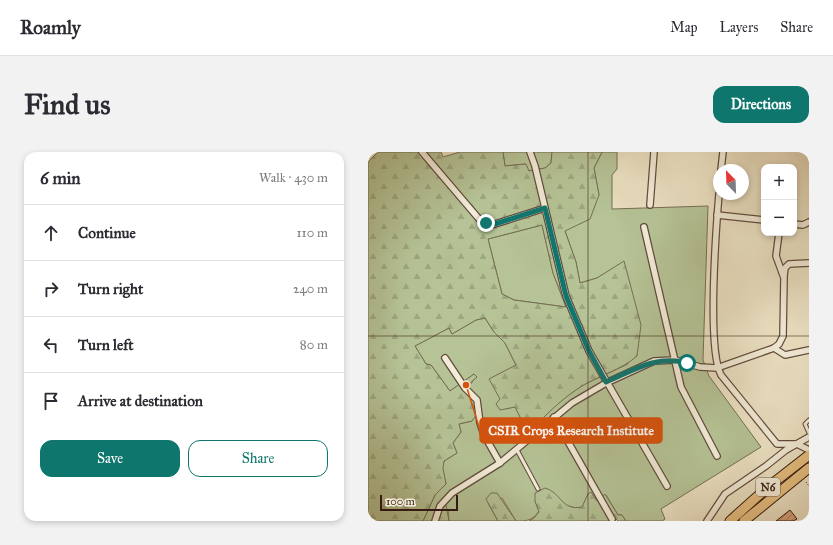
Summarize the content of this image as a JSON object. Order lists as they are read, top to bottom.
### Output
{
  "streets": {
    "highway": ["N6"]
  },
  "places": ["CSIR Crops Research Institute"],
  "scale_bar": "100 m",
  "north": "top left",
  "page": {
    "header": "Roamly",
    "nav": ["Map", "Layers", "Share"],
    "buttons": [
      "Directions",
      ["Save", "Share"]
    ],
    "title": "Find us",
    "heading": ["6 min", "Walk · 430 m"],
    "map_buttons": ["+", "−"],
    "list": [
      ["Continue", "110 m"],
      ["Turn right", "240 m"],
      ["Turn left", "80 m"],
      "Arrive at destination"
    ],
    "scale": "100 m"
  }
}
